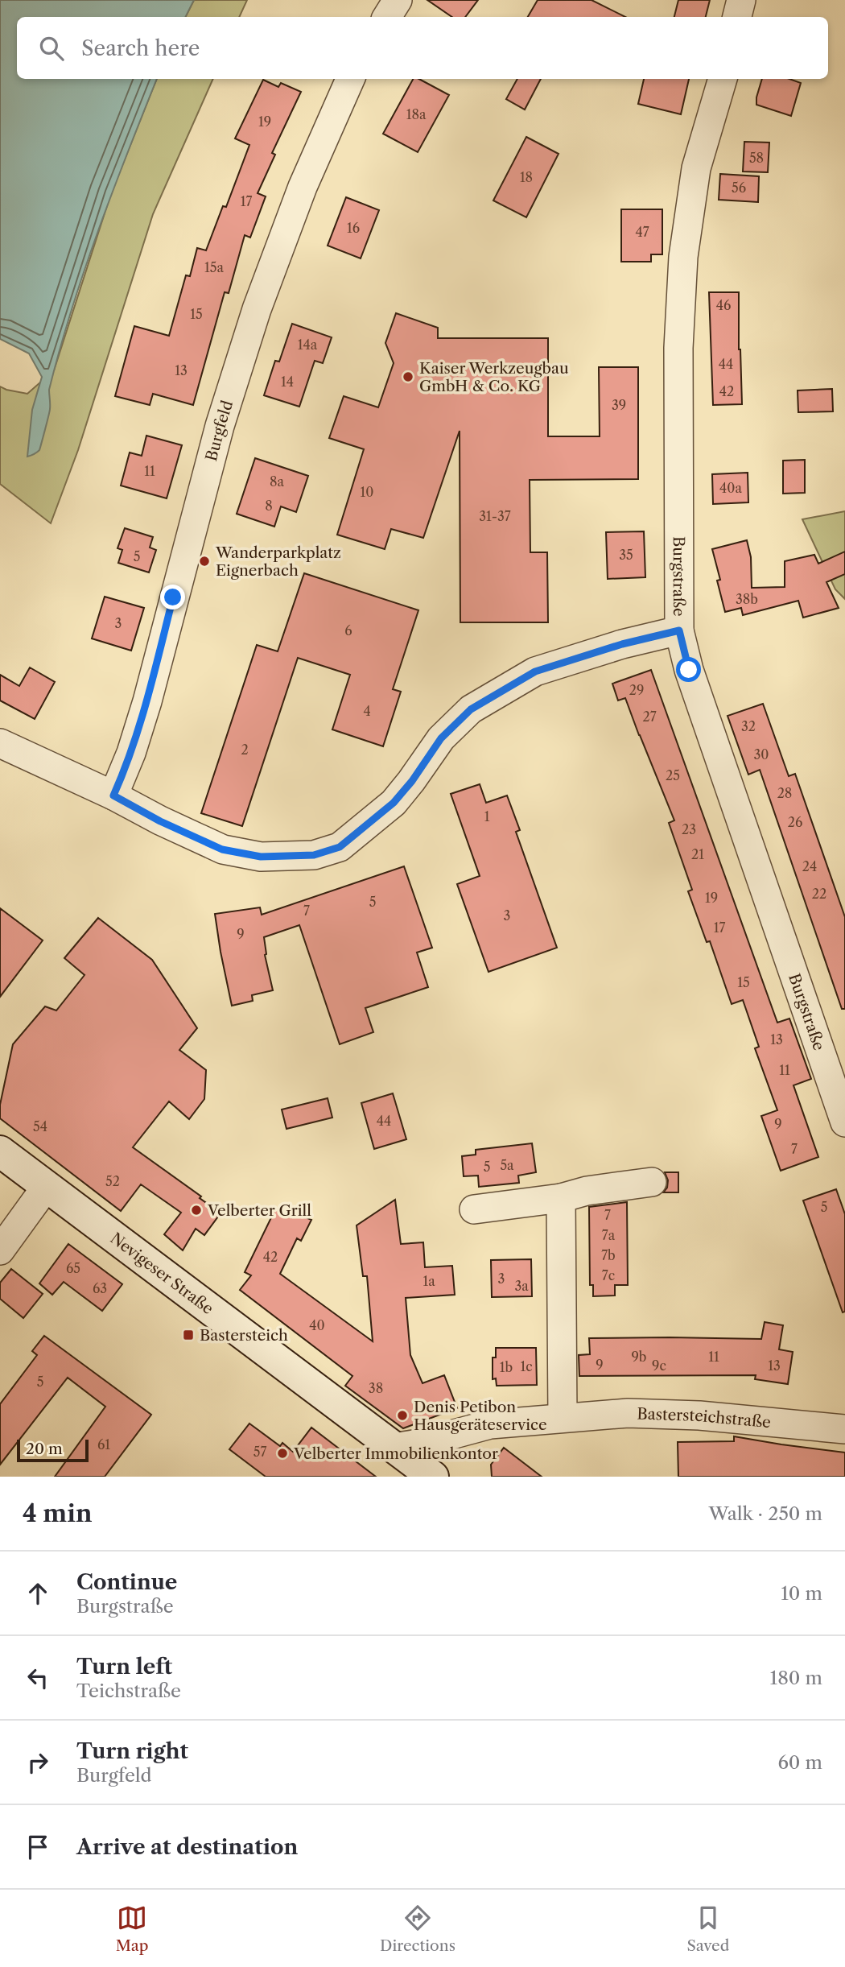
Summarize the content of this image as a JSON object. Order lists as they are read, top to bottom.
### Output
{
  "streets": {
    "main road": ["Nevigeser Straße"],
    "street": ["Burgfeld", "Burgstraße", "Bastersteichstraße"]
  },
  "crossings": [
    ["Nevigeser Straße", "Bastersteichstraße"]
  ],
  "places": {
    "other": [
      "Kaiser Werkzeugbau GmbH & Co. KG",
      "Wanderparkplatz Eignerbach",
      "Velberter Grill",
      "Denis Petibon Hausgeräteservice",
      "Velberter Immobilienkontor"
    ],
    "transit": ["Bastersteich"]
  },
  "house_numbers": [
    "18a",
    "19",
    "58",
    "18",
    "56",
    "17",
    "16",
    "47",
    "15a",
    "46",
    "15",
    "14a",
    "44",
    "13",
    "14",
    "42",
    "39",
    "11",
    "8a",
    "40a",
    "10",
    "8",
    "31-37",
    "35",
    "5",
    "38b",
    "3",
    "6",
    "29",
    "4",
    "27",
    "32",
    "2",
    "30",
    "25",
    "28",
    "1",
    "26",
    "23",
    "21",
    "24",
    "22",
    "19",
    "5",
    "7",
    "3",
    "17",
    "9",
    "15",
    "13",
    "11",
    "44",
    "9",
    "54",
    "7",
    "5a",
    "5",
    "52",
    "5",
    "7",
    "7a",
    "7b",
    "42",
    "65",
    "7c",
    "3",
    "1a",
    "3a",
    "63",
    "40",
    "9b",
    "11",
    "9",
    "9c",
    "13",
    "1c",
    "1b",
    "5",
    "38",
    "61",
    "57"
  ],
  "scale_bar": "20 m",
  "page": {
    "search": "Search here",
    "scale": "20 m",
    "heading": ["4 min", "Walk · 250 m"],
    "list": [
      ["Continue", "Burgstraße", "10 m"],
      ["Turn left", "Teichstraße", "180 m"],
      ["Turn right", "Burgfeld", "60 m"],
      "Arrive at destination"
    ],
    "nav": ["Map", "Directions", "Saved"]
  }
}
